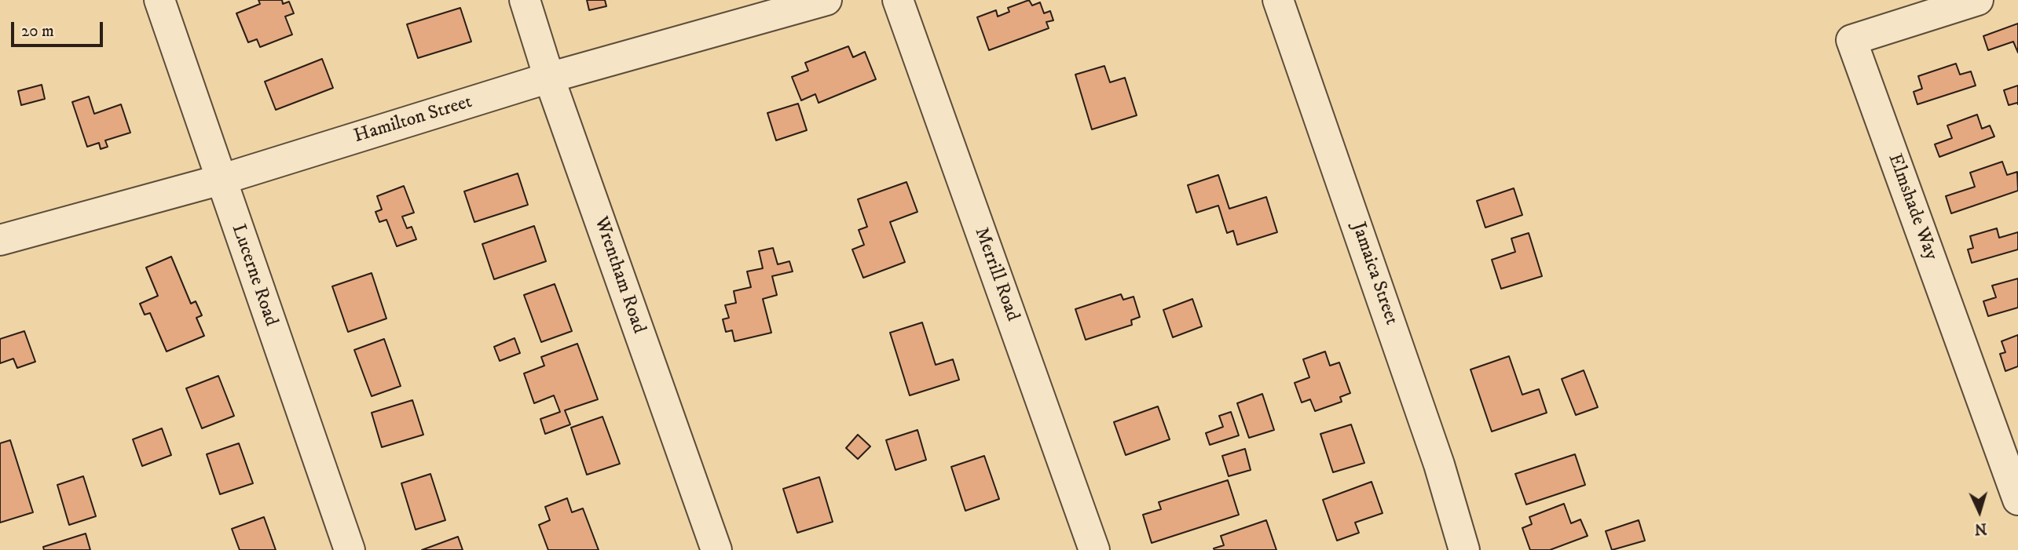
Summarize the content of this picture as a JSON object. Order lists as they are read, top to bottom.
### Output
{
  "streets": {
    "street": [
      "Hamilton Street",
      "Elmshade Way",
      "Jamaica Street",
      "Merrill Road",
      "Lucerne Road",
      "Wrentham Road"
    ]
  },
  "crossings": [
    ["Hamilton Street", "Lucerne Road"],
    ["Hamilton Street", "Wrentham Road"]
  ],
  "scale_bar": "20 m",
  "north": "bottom"
}
